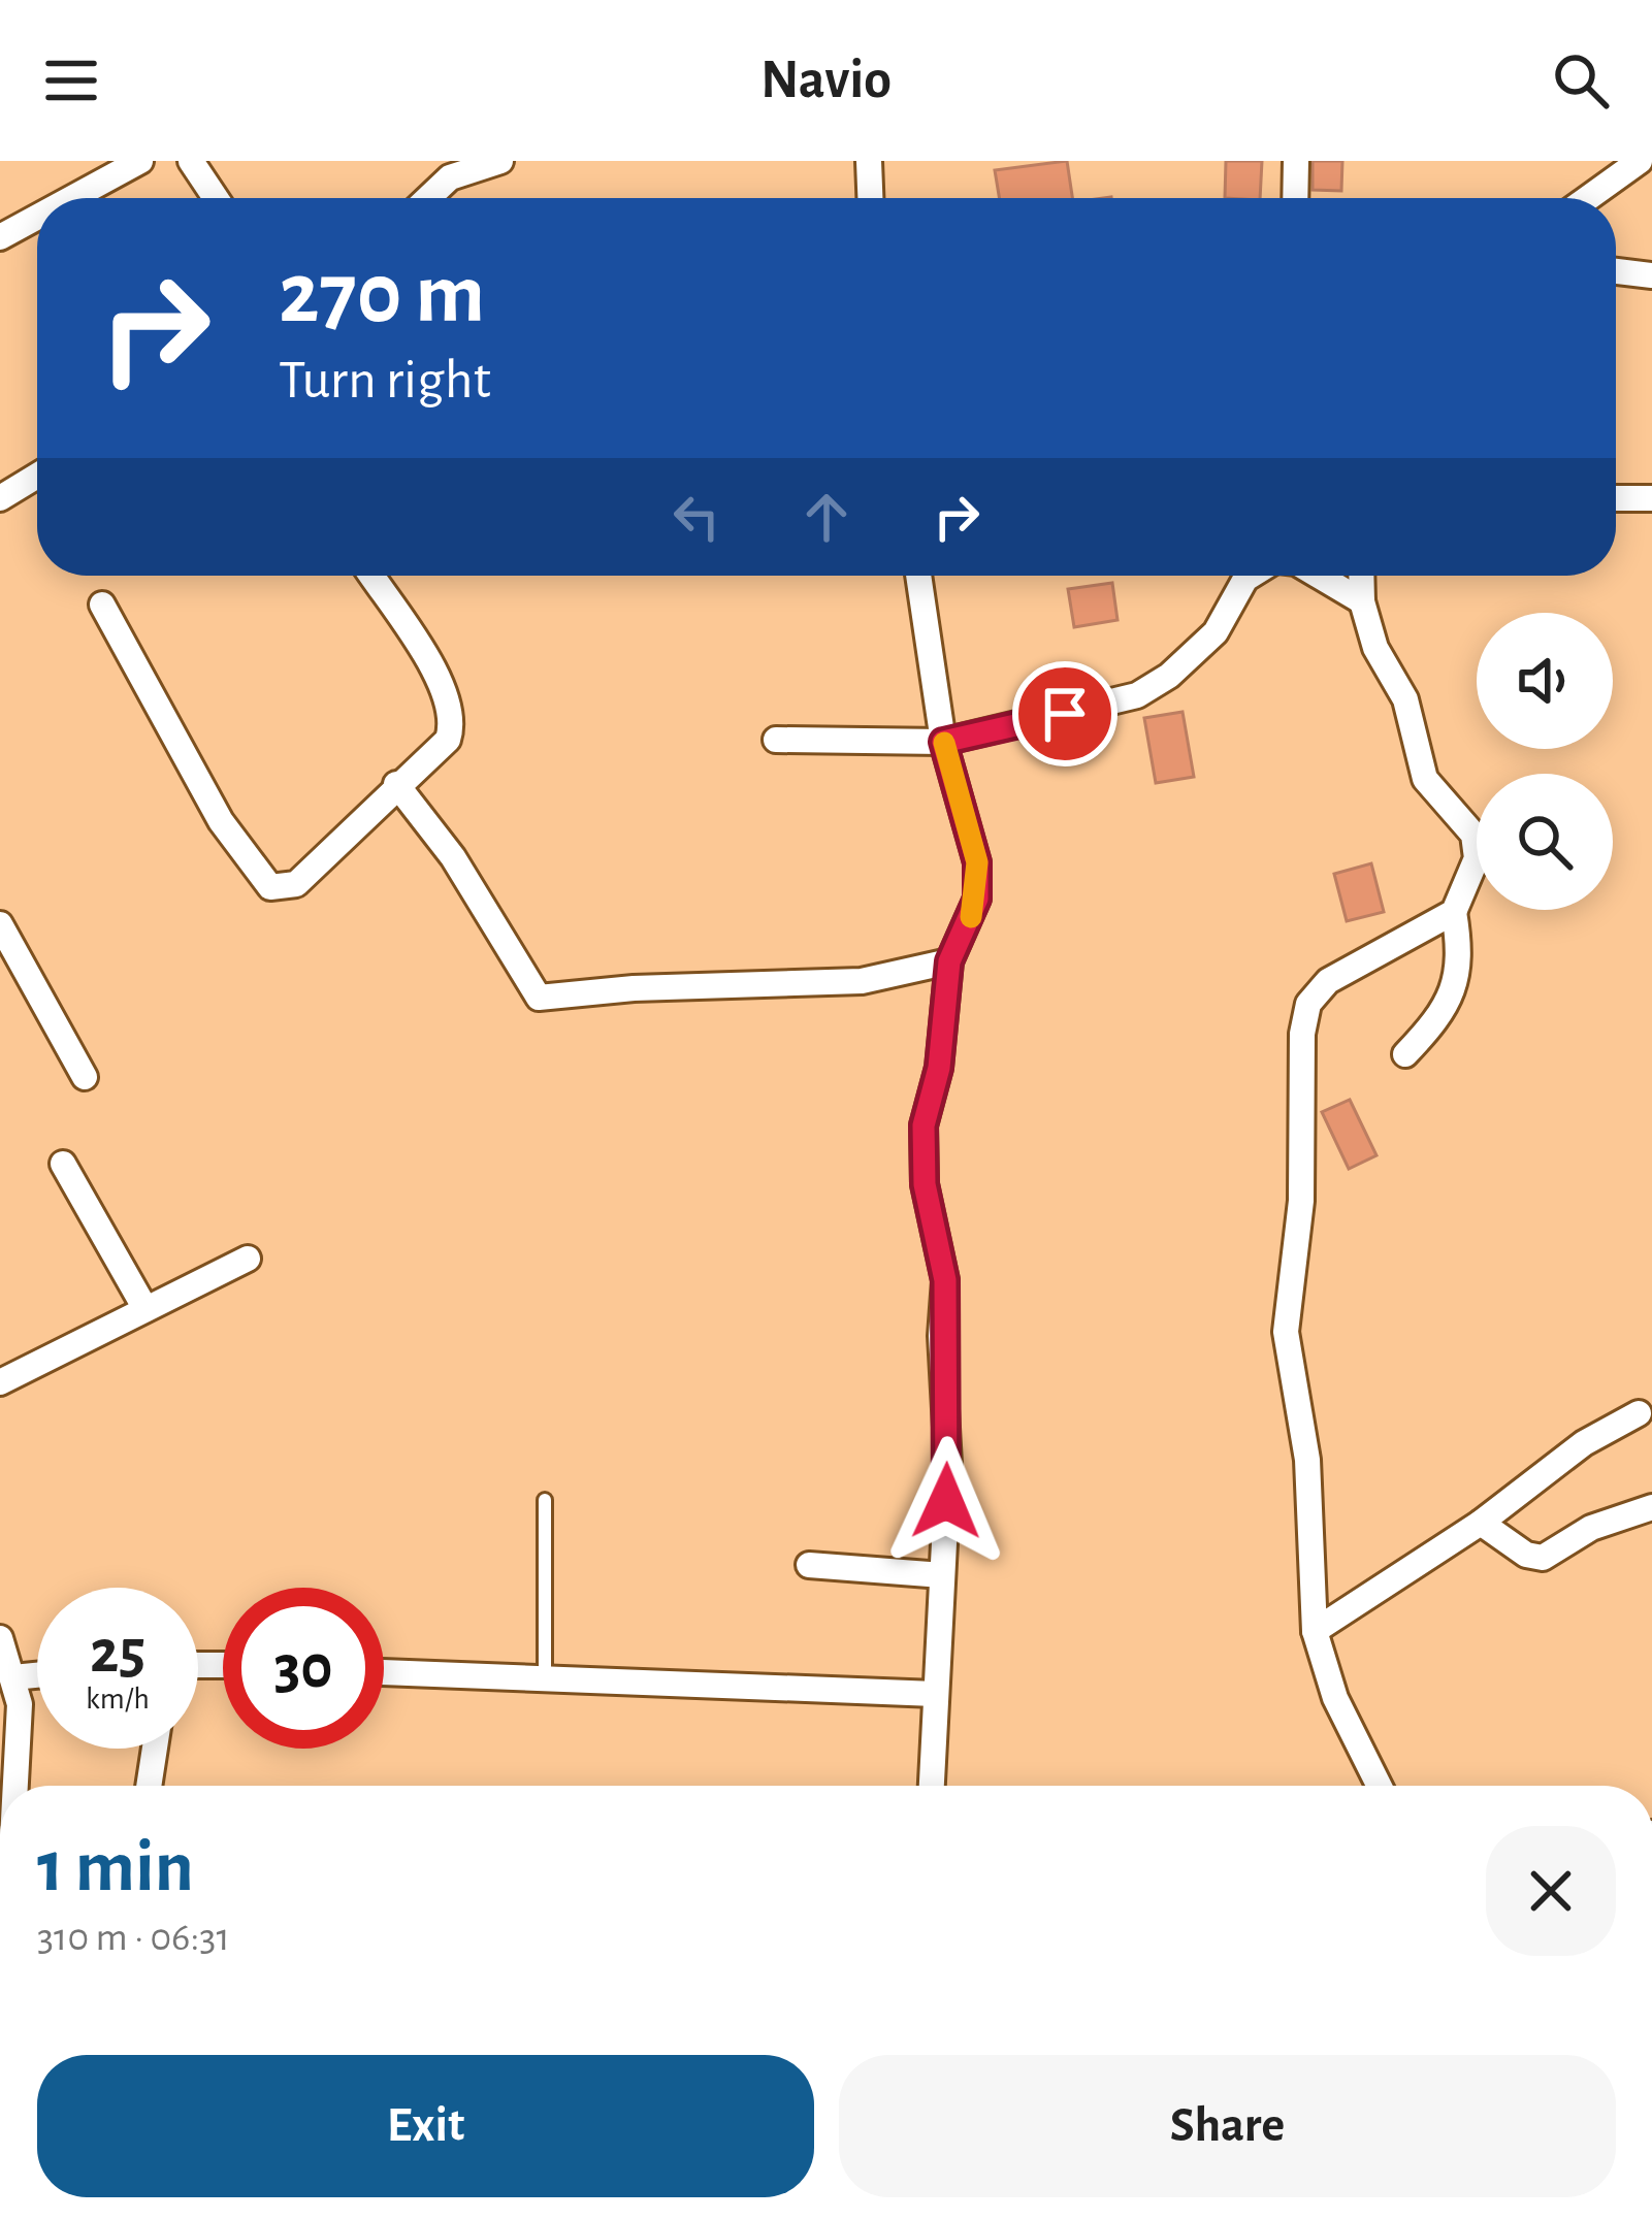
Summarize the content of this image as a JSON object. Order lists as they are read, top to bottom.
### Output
{
  "page": {
    "header": "Navio",
    "turn": ["270 m", "Turn right"],
    "speed": "25 km/h",
    "limit": "30",
    "heading": ["1 min", "310 m · 06:31"],
    "buttons": ["Exit", "Share"]
  }
}
